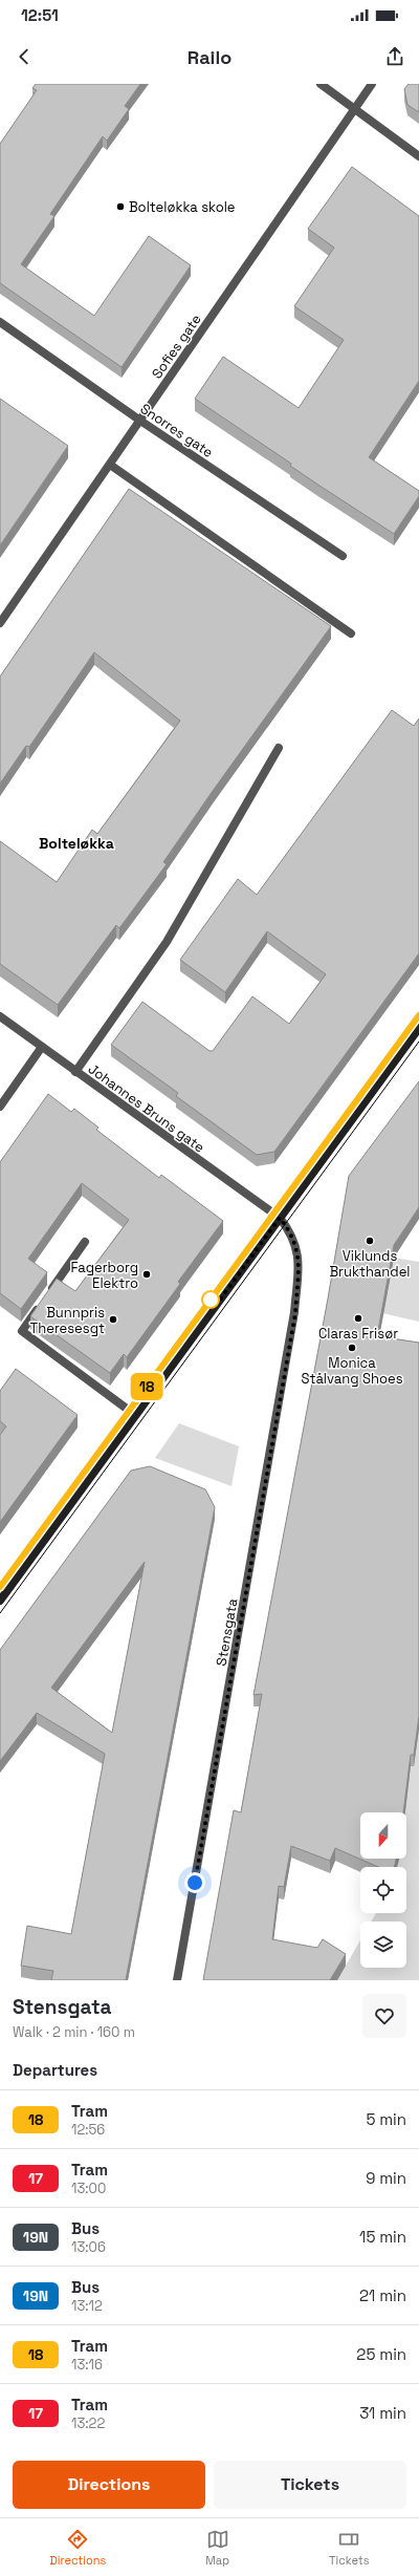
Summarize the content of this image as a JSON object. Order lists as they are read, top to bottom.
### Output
{
  "streets": {
    "street": [
      "Sofies gate",
      "Snorres gate",
      "Johannes Bruns gate",
      "Stensgata"
    ]
  },
  "crossings": [
    ["Sofies gate", "Snorres gate"],
    ["Johannes Bruns gate", "Stensgata"]
  ],
  "districts": ["Bolteløkka"],
  "places": [
    "Bolteløkka skole",
    "Viklunds Brukthandel",
    "Fagerborg Elektro",
    "Claras Frisør",
    "Bunnpris Theresesgt",
    "Monica Stålvang Shoes"
  ],
  "lines": ["tram line 18"],
  "north": "bottom",
  "page": {
    "status": "12:51",
    "header": "Railo",
    "on_map": "18",
    "heading": [
      ["Stensgata", "Walk · 2 min · 160 m"],
      "Departures"
    ],
    "list": [
      {
        "mark": "18",
        "name": "Tram",
        "note": "12:56",
        "value": "5 min"
      },
      {
        "mark": "17",
        "name": "Tram",
        "note": "13:00",
        "value": "9 min"
      },
      {
        "mark": "19N",
        "name": "Bus",
        "note": "13:06",
        "value": "15 min"
      },
      {
        "mark": "19N",
        "name": "Bus",
        "note": "13:12",
        "value": "21 min"
      },
      {
        "mark": "18",
        "name": "Tram",
        "note": "13:16",
        "value": "25 min"
      },
      {
        "mark": "17",
        "name": "Tram",
        "note": "13:22",
        "value": "31 min"
      }
    ],
    "buttons": ["Directions", "Tickets"],
    "tabs": ["Directions", "Map", "Tickets"]
  }
}
